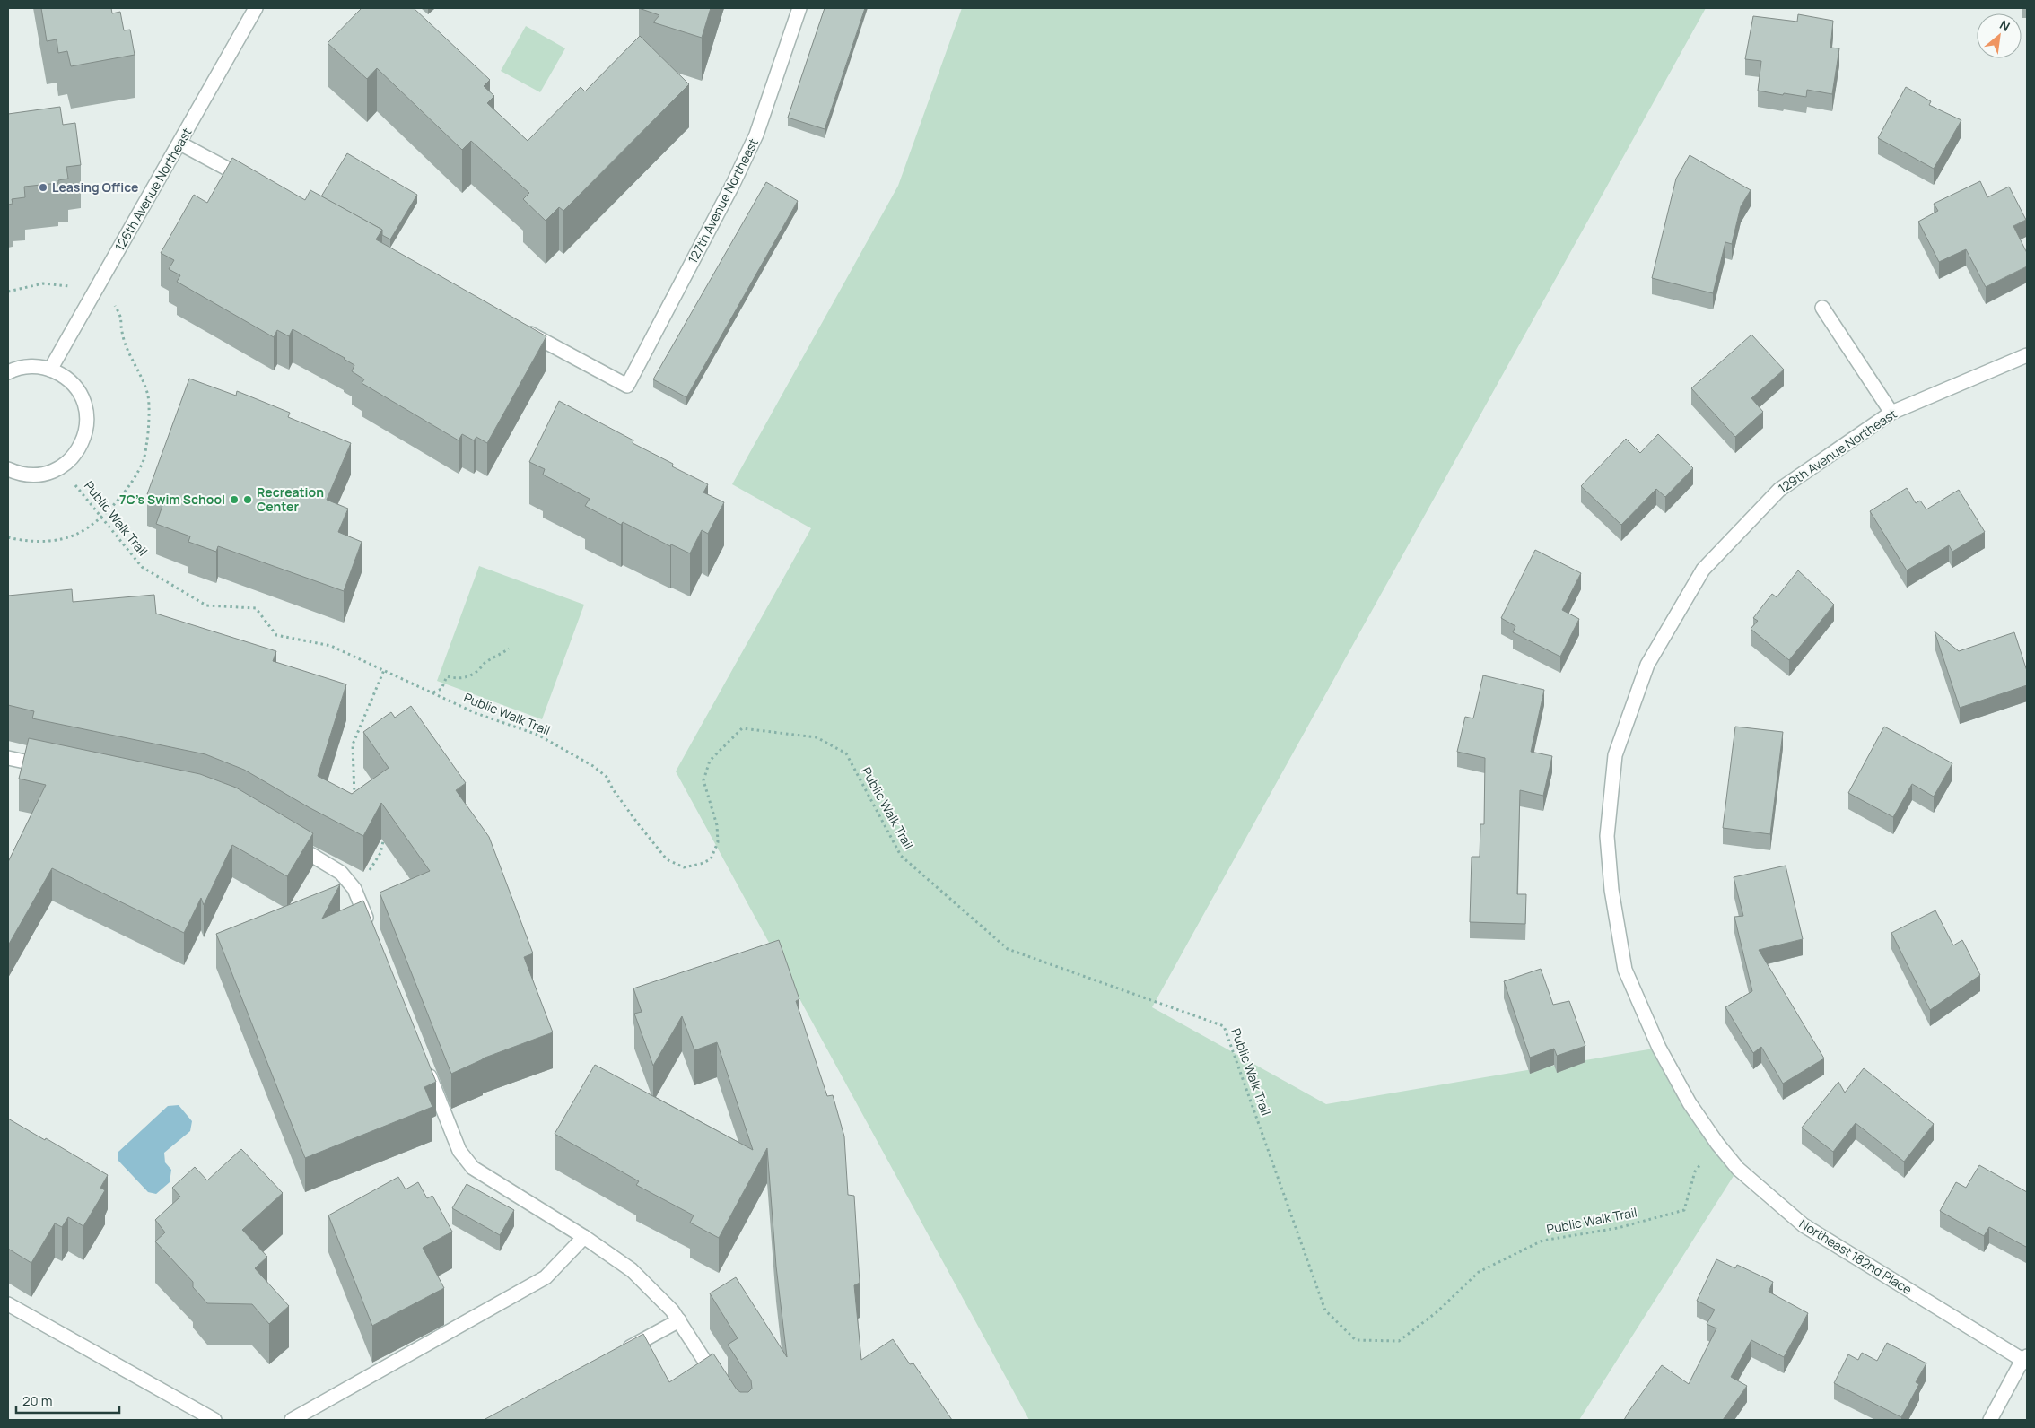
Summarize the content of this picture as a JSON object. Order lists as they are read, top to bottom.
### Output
{
  "streets": {
    "street": [
      "126th Avenue Northeast",
      "127th Avenue Northeast",
      "129th Avenue Northeast",
      "Northeast 182nd Place"
    ],
    "path": ["Public Walk Trail"]
  },
  "crossings": [
    ["129th Avenue Northeast", "Northeast 182nd Place"],
    ["Public Walk Trail", "Northeast 182nd Place"]
  ],
  "places": ["Leasing Office", "7C's Swim School", "Recreation Center"],
  "scale_bar": "20 m",
  "north": "top right"
}
